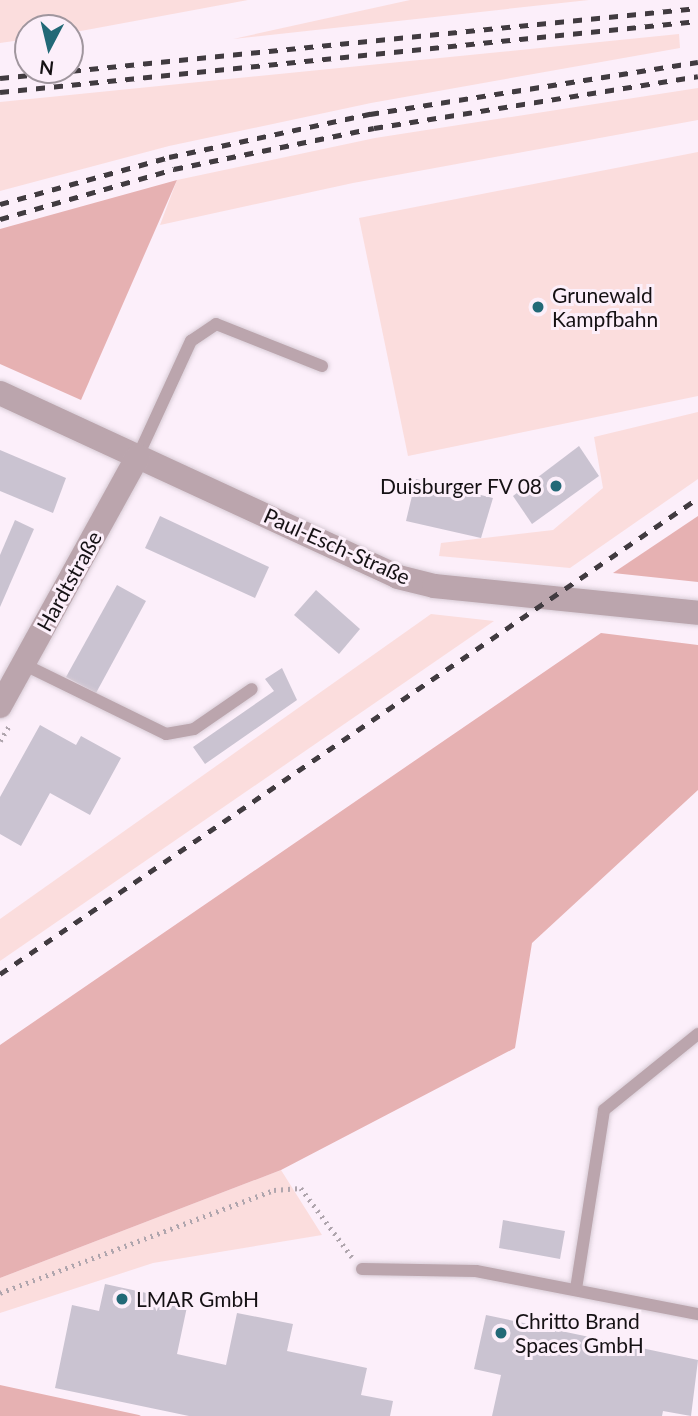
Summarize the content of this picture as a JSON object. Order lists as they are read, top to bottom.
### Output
{
  "streets": {
    "street": ["Paul-Esch-Straße", "Hardtstraße"]
  },
  "crossings": [
    ["Paul-Esch-Straße", "Hardtstraße"]
  ],
  "places": [
    "Grunewald Kampfbahn",
    "Duisburger FV 08",
    "LMAR GmbH",
    "Chritto Brand Spaces GmbH"
  ],
  "north": "bottom"
}
